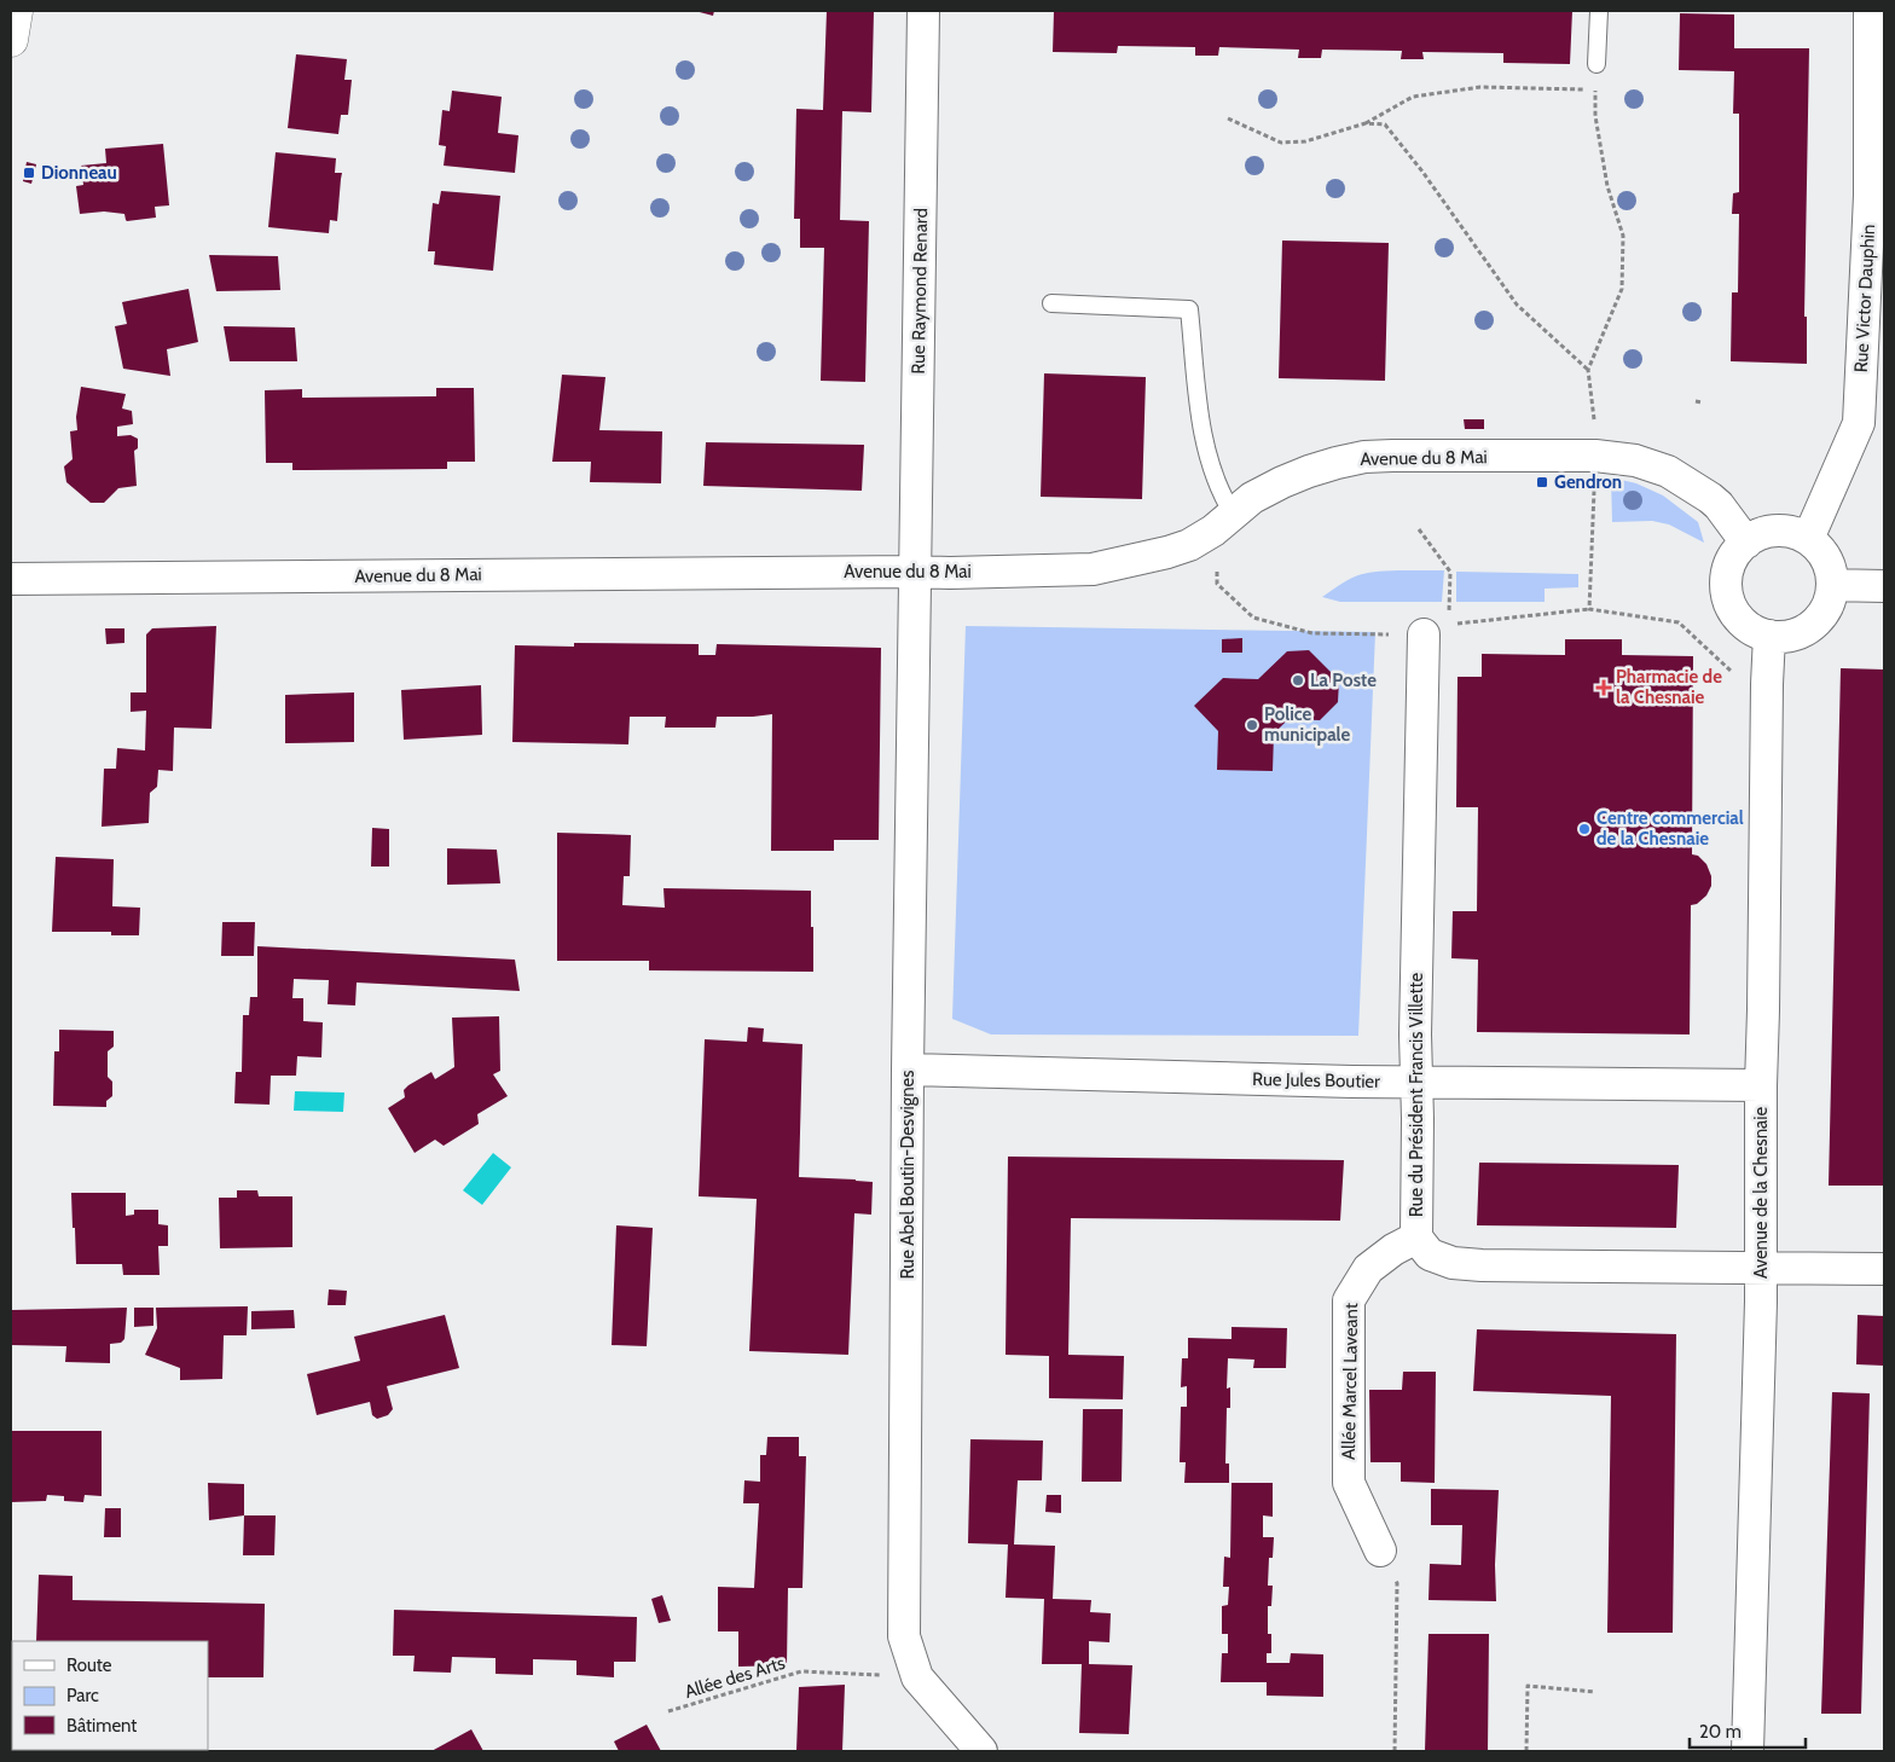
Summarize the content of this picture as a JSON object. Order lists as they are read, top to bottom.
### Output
{
  "streets": {
    "street": [
      "Rue Raymond Renard",
      "Rue Victor Dauphin",
      "Avenue du 8 Mai",
      "Rue Jules Boutier",
      "Rue du Président Francis Villette",
      "Rue Abel Boutin-Desvignes",
      "Avenue de la Chesnaie",
      "Allée Marcel Laveant"
    ],
    "path": ["Allée des Arts"]
  },
  "crossings": [
    ["Rue Raymond Renard", "Avenue du 8 Mai"],
    ["Rue Raymond Renard", "Rue Abel Boutin-Desvignes"],
    ["Rue Victor Dauphin", "Avenue du 8 Mai"],
    ["Rue Victor Dauphin", "Avenue de la Chesnaie"],
    ["Avenue du 8 Mai", "Rue Abel Boutin-Desvignes"],
    ["Avenue du 8 Mai", "Avenue de la Chesnaie"],
    ["Rue Jules Boutier", "Rue du Président Francis Villette"],
    ["Rue Jules Boutier", "Rue Abel Boutin-Desvignes"],
    ["Rue Jules Boutier", "Avenue de la Chesnaie"],
    ["Rue du Président Francis Villette", "Avenue de la Chesnaie"],
    ["Rue du Président Francis Villette", "Allée Marcel Laveant"],
    ["Rue Abel Boutin-Desvignes", "Allée des Arts"]
  ],
  "places": {
    "transit": ["Dionneau", "Gendron"],
    "other": ["La Poste", "Police municipale", "Centre commercial de la Chesnaie"],
    "health": ["Pharmacie de la Chesnaie"]
  },
  "legend": ["Route", "Parc", "Bâtiment"],
  "scale_bar": "20 m"
}
